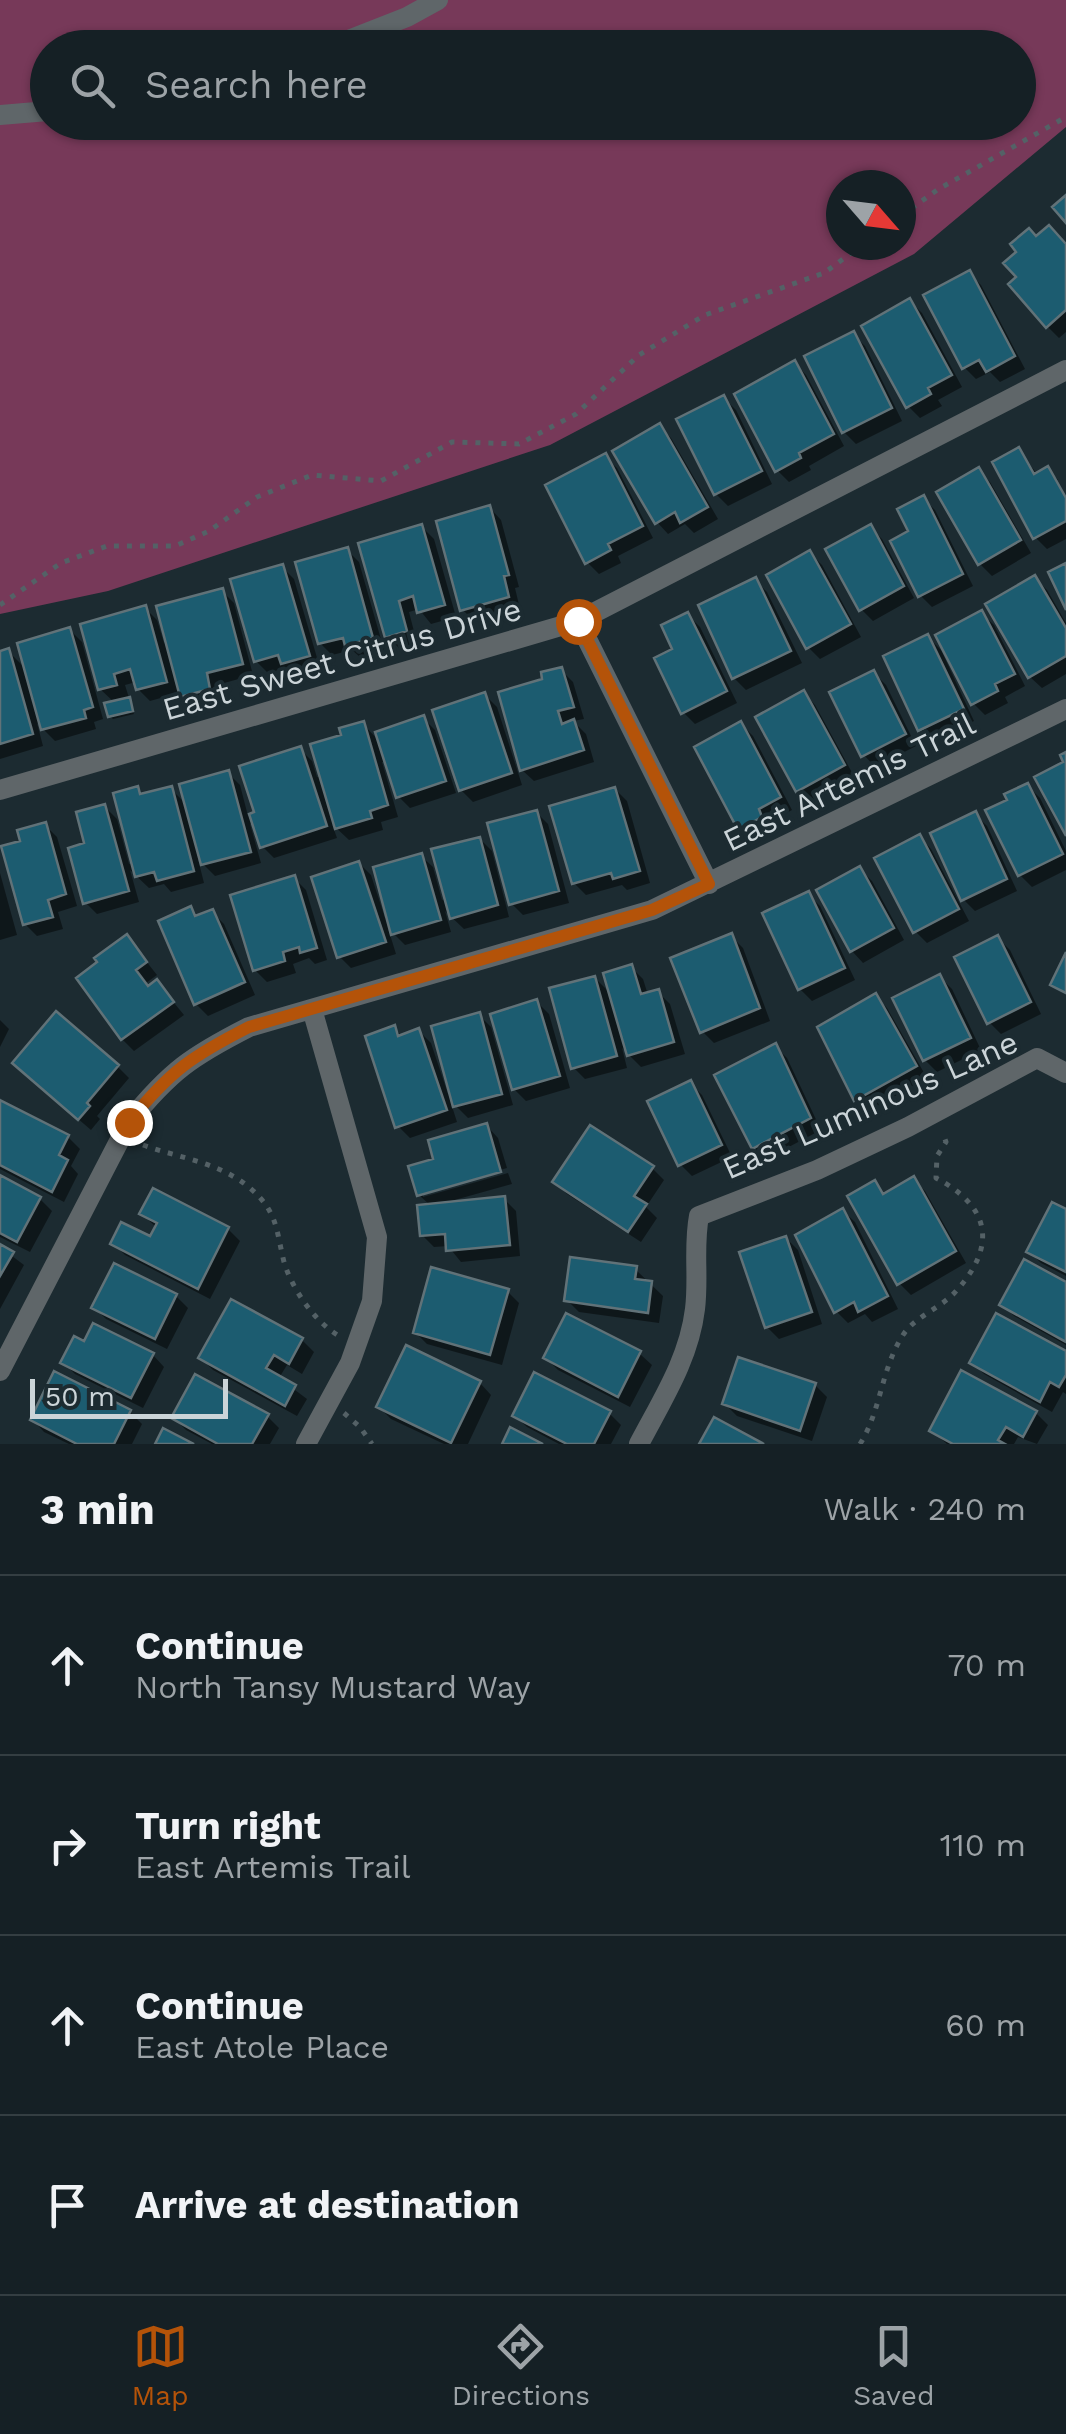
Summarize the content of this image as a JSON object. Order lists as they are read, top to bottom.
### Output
{
  "streets": {
    "street": ["East Sweet Citrus Drive", "East Artemis Trail", "East Luminous Lane"]
  },
  "scale_bar": "50 m",
  "north": "bottom right",
  "page": {
    "search": "Search here",
    "scale": "50 m",
    "heading": ["3 min", "Walk · 240 m"],
    "list": [
      ["Continue", "North Tansy Mustard Way", "70 m"],
      ["Turn right", "East Artemis Trail", "110 m"],
      ["Continue", "East Atole Place", "60 m"],
      "Arrive at destination"
    ],
    "nav": ["Map", "Directions", "Saved"]
  }
}
